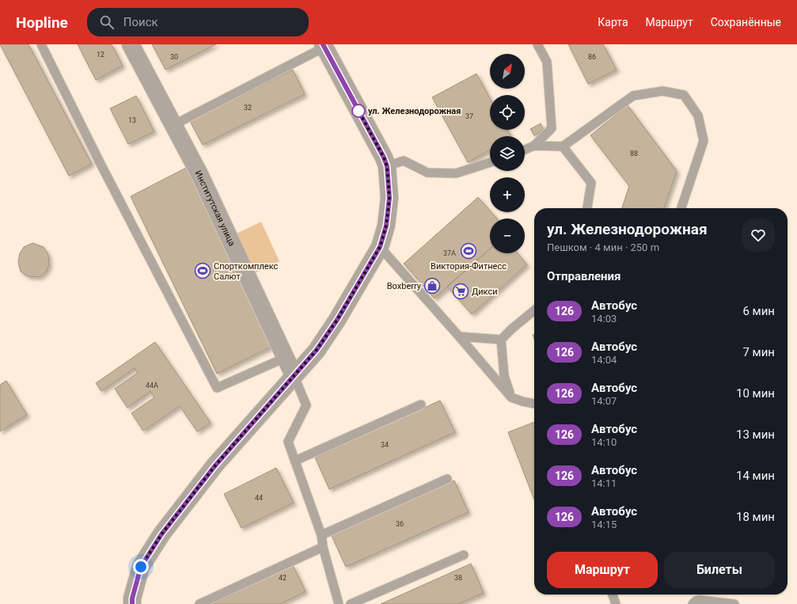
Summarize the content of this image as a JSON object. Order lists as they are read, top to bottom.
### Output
{
  "streets": {
    "street": ["Институтская улица"]
  },
  "places": {
    "other": ["ул. Железнодорожная"],
    "sports": ["Виктория-Фитнесс", "Спорткомплекс Салют"],
    "shop": ["Boxberry"],
    "supermarket": ["Дикси"]
  },
  "lines": ["bus line 126"],
  "house_numbers": [
    "12",
    "30",
    "86",
    "32",
    "37",
    "13",
    "88",
    "37А",
    "44А",
    "34",
    "44",
    "36",
    "42",
    "38"
  ],
  "north": "top right",
  "page": {
    "header": "Hopline",
    "search": "Поиск",
    "nav": ["Карта", "Маршрут", "Сохранённые"],
    "map_buttons": ["+", "−"],
    "heading": [
      ["ул. Железнодорожная", "Пешком · 4 мин · 250 m"],
      "Отправления"
    ],
    "list": [
      {
        "mark": "126",
        "name": "Автобус",
        "note": "14:03",
        "value": "6 мин"
      },
      {
        "mark": "126",
        "name": "Автобус",
        "note": "14:04",
        "value": "7 мин"
      },
      {
        "mark": "126",
        "name": "Автобус",
        "note": "14:07",
        "value": "10 мин"
      },
      {
        "mark": "126",
        "name": "Автобус",
        "note": "14:10",
        "value": "13 мин"
      },
      {
        "mark": "126",
        "name": "Автобус",
        "note": "14:11",
        "value": "14 мин"
      },
      {
        "mark": "126",
        "name": "Автобус",
        "note": "14:15",
        "value": "18 мин"
      }
    ],
    "buttons": ["Маршрут", "Билеты"]
  }
}
